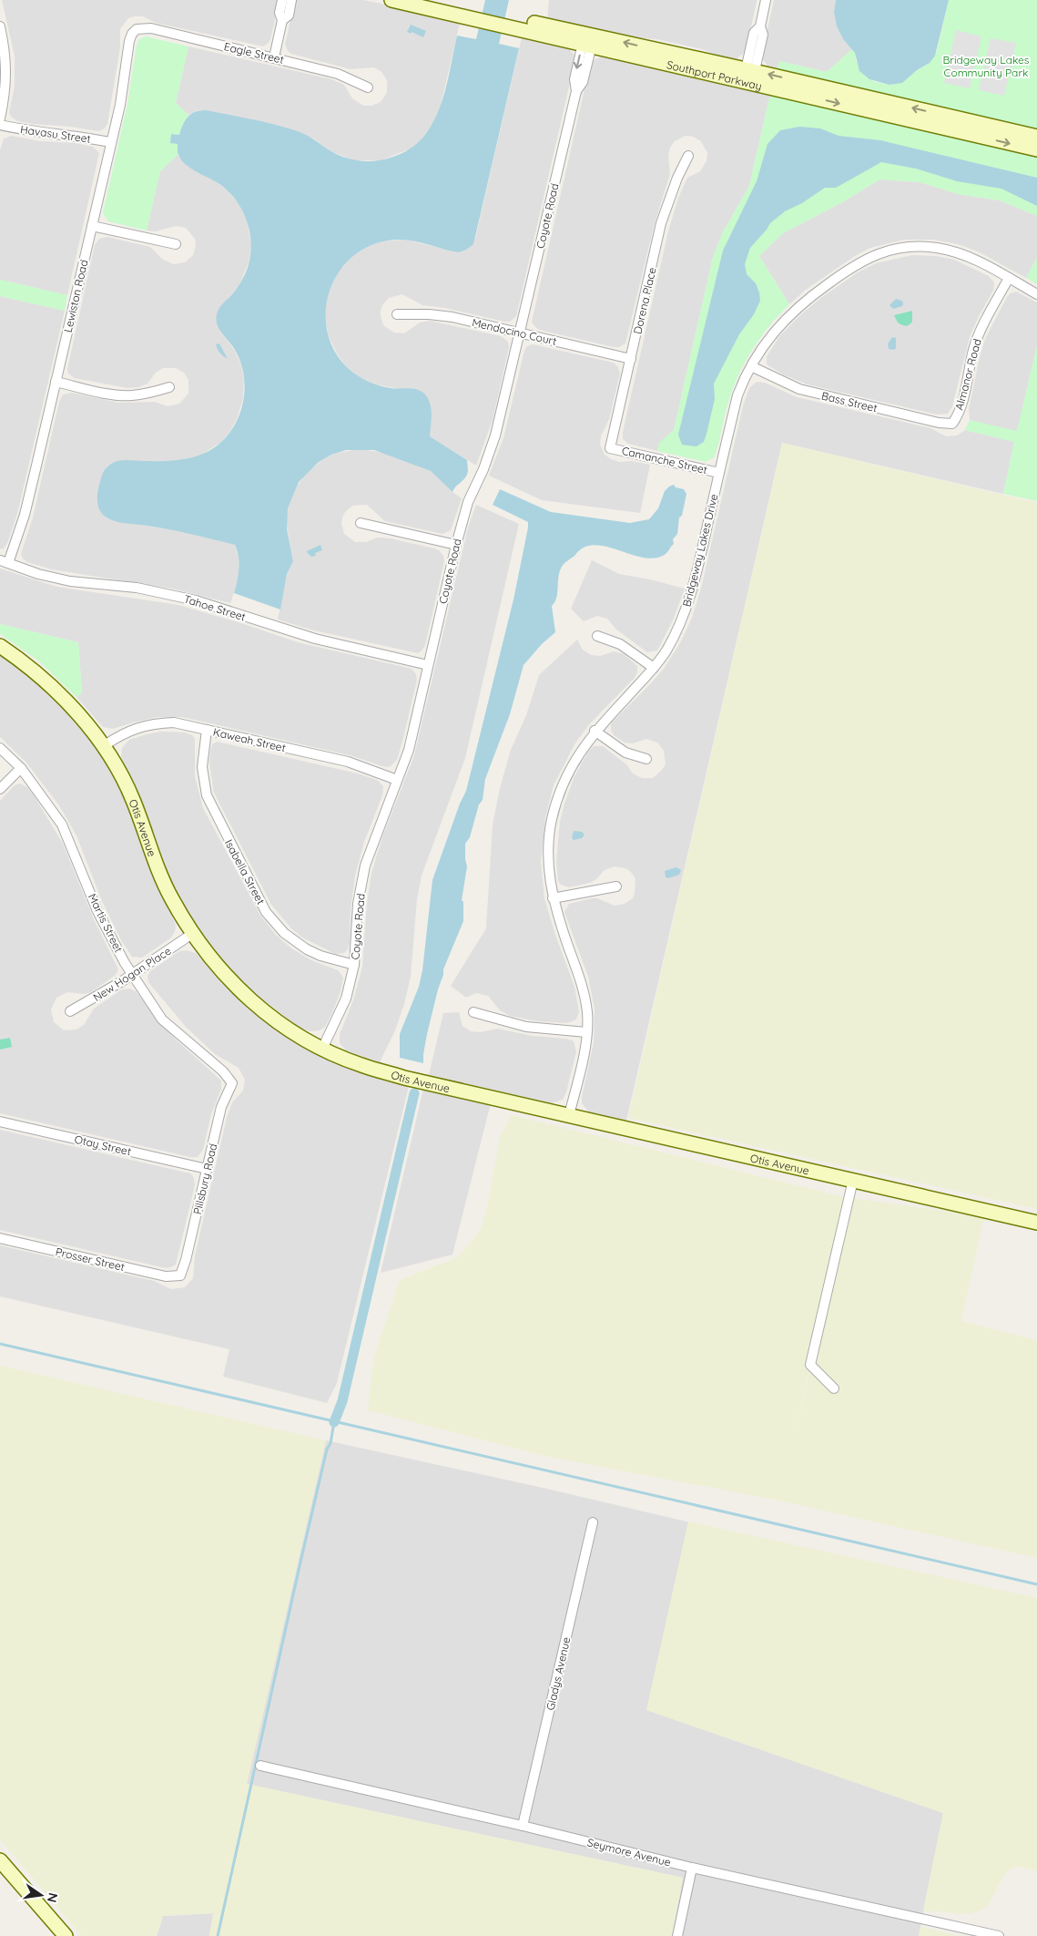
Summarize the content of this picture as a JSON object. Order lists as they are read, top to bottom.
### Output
{
  "streets": {
    "street": [
      "Eagle Street",
      "Southport Parkway",
      "Havasu Street",
      "Coyote Road",
      "Lewiston Road",
      "Dorena Place",
      "Mendocino Court",
      "Almanor Road",
      "Bass Street",
      "Camanche Street",
      "Bridgeway Lakes Drive",
      "Tahoe Street",
      "Kaweah Street",
      "Otis Avenue",
      "Isabella Street",
      "Martis Street",
      "New Hogan Place",
      "Otay Street",
      "Pillsbury Road",
      "Prosser Street",
      "Gladys Avenue",
      "Seymore Avenue"
    ]
  },
  "crossings": [
    ["Eagle Street", "Lewiston Road"],
    ["Southport Parkway", "Coyote Road"],
    ["Havasu Street", "Lewiston Road"],
    ["Coyote Road", "Mendocino Court"],
    ["Coyote Road", "Tahoe Street"],
    ["Coyote Road", "Kaweah Street"],
    ["Coyote Road", "Otis Avenue"],
    ["Coyote Road", "Isabella Street"],
    ["Lewiston Road", "Tahoe Street"],
    ["Dorena Place", "Mendocino Court"],
    ["Dorena Place", "Camanche Street"],
    ["Almanor Road", "Bass Street"],
    ["Almanor Road", "Bridgeway Lakes Drive"],
    ["Bass Street", "Bridgeway Lakes Drive"],
    ["Camanche Street", "Bridgeway Lakes Drive"],
    ["Bridgeway Lakes Drive", "Otis Avenue"],
    ["Kaweah Street", "Otis Avenue"],
    ["Kaweah Street", "Isabella Street"],
    ["Otis Avenue", "New Hogan Place"],
    ["Martis Street", "New Hogan Place"],
    ["Martis Street", "Pillsbury Road"],
    ["Otay Street", "Pillsbury Road"],
    ["Pillsbury Road", "Prosser Street"],
    ["Gladys Avenue", "Seymore Avenue"]
  ],
  "parks": ["Bridgeway Lakes Community Park"],
  "north": "right"
}
